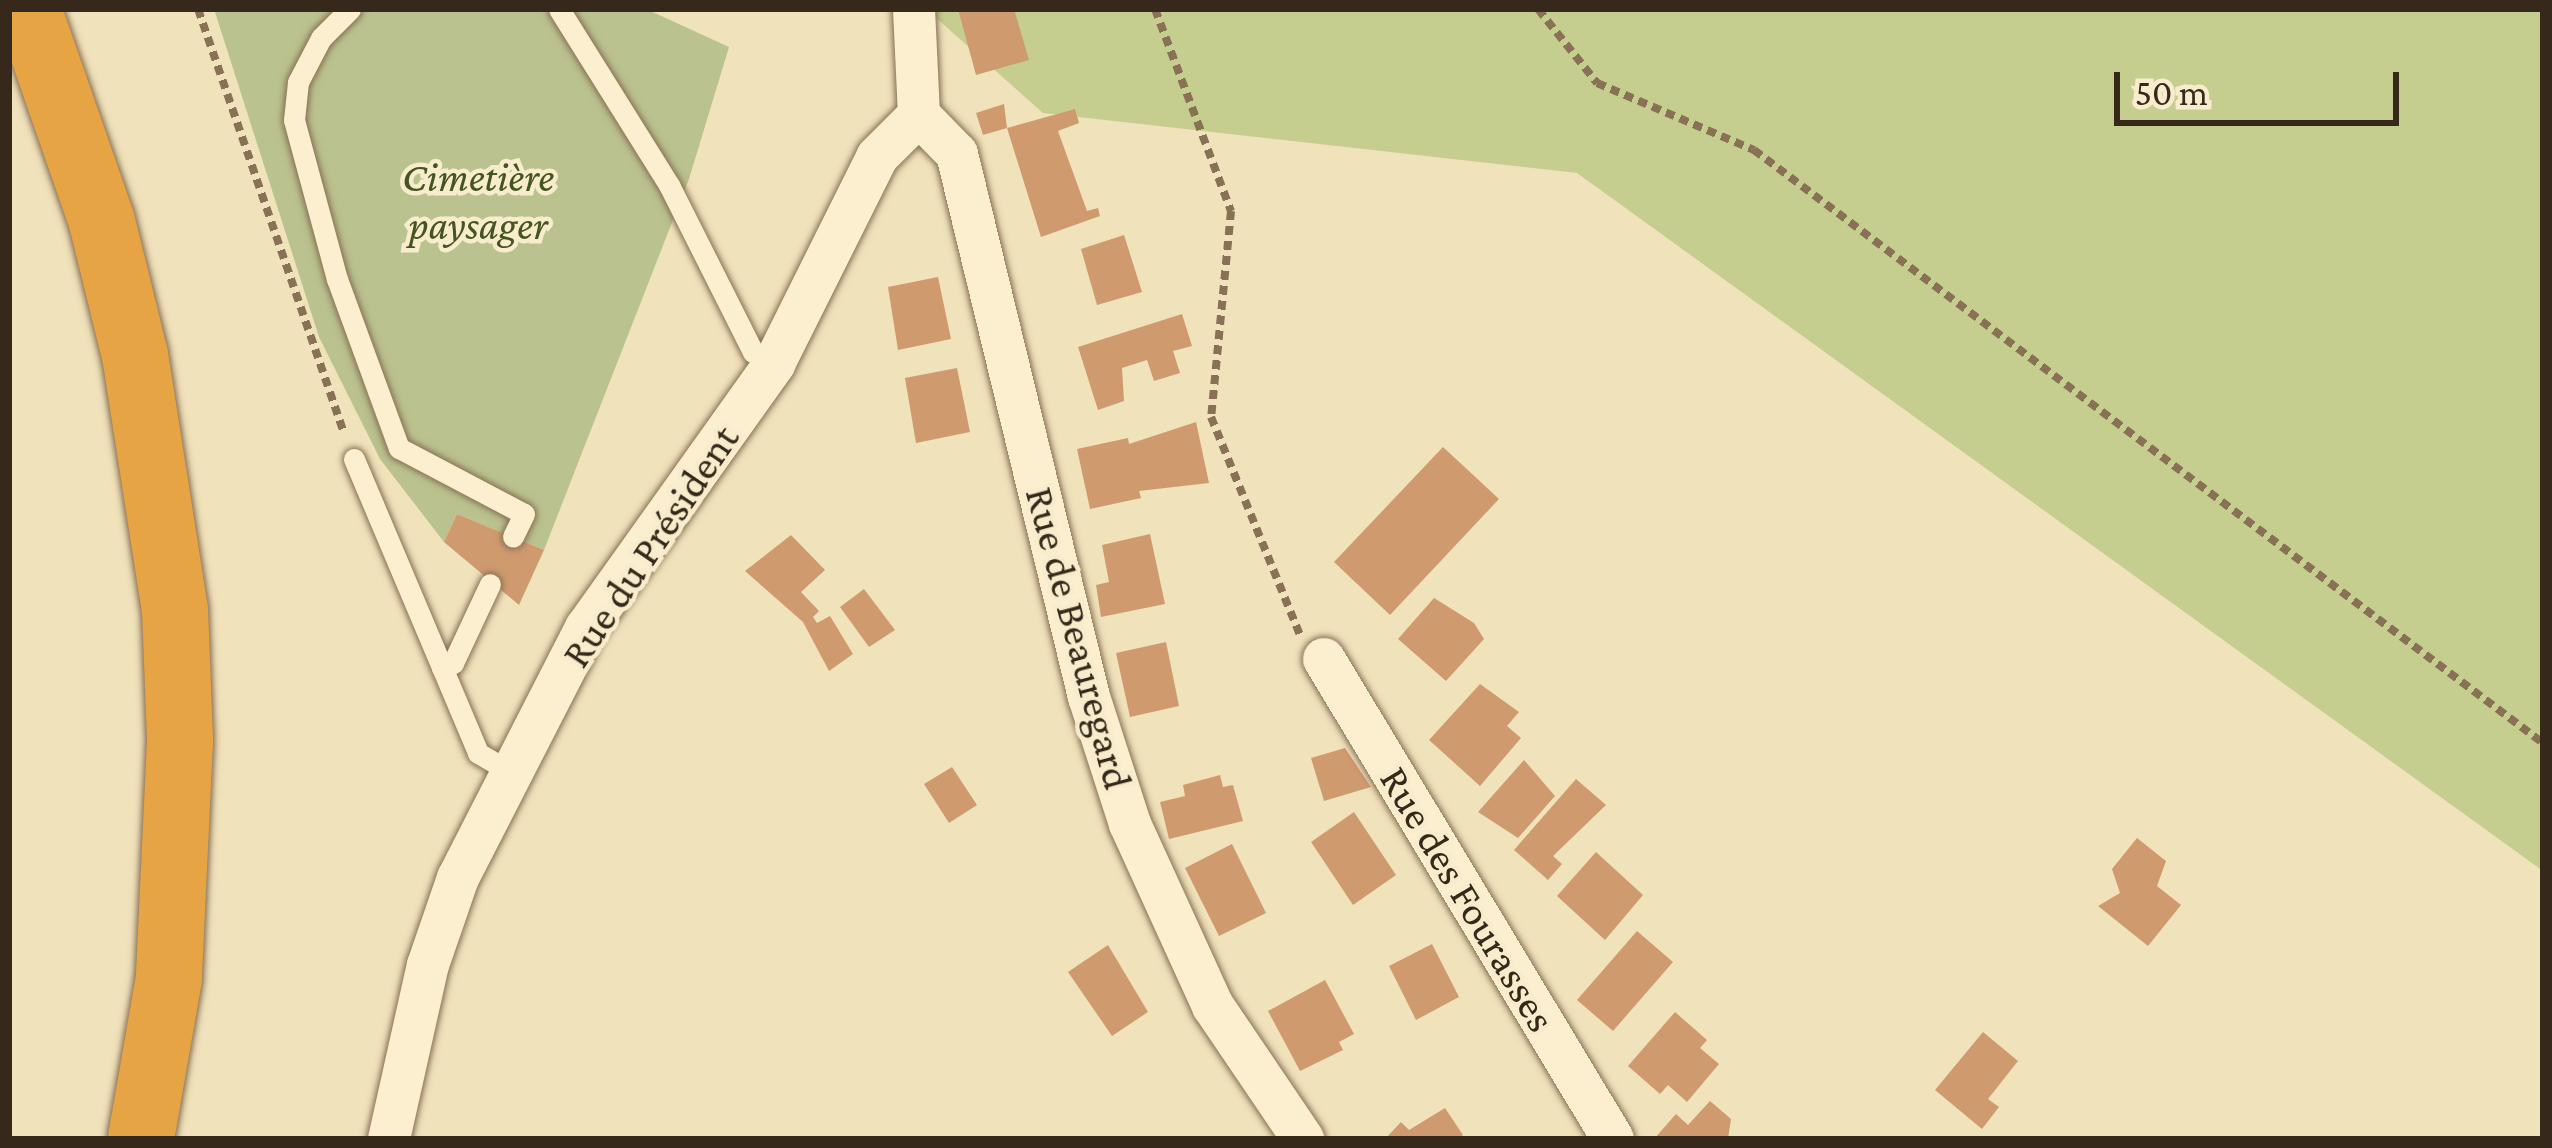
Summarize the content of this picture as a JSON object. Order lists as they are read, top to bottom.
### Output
{
  "streets": {
    "street": ["Rue du Président", "Rue de Beauregard", "Rue des Fourasses"]
  },
  "crossings": [
    ["Rue du Président", "Rue de Beauregard"]
  ],
  "parks": ["Cimetière paysager"],
  "scale_bar": "50 m"
}
